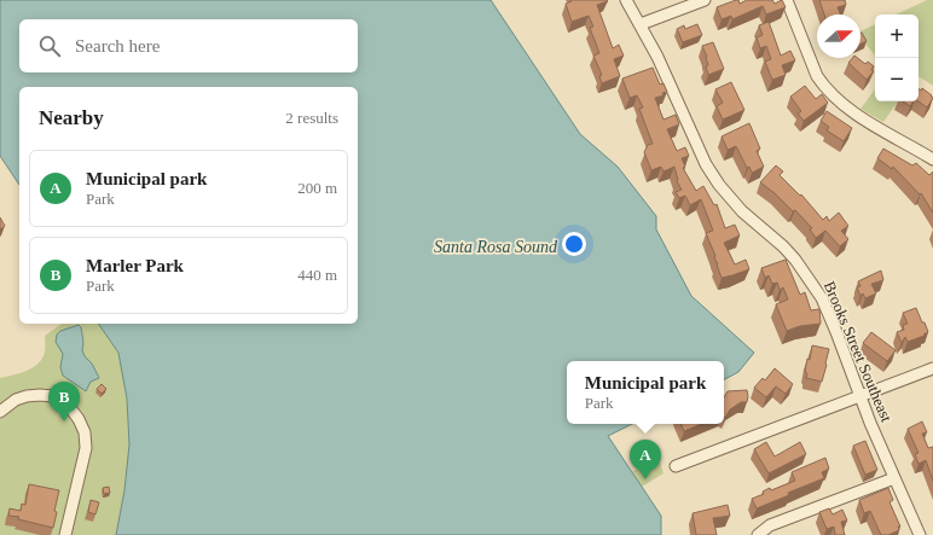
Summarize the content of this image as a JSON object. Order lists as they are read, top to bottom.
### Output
{
  "streets": {
    "street": ["Brooks Street Southeast"]
  },
  "water": ["Santa Rosa Sound"],
  "north": "right",
  "page": {
    "map_buttons": ["+", "−"],
    "search": "Search here",
    "heading": ["Nearby", "2 results"],
    "list": [
      {
        "mark": "A",
        "name": "Municipal park",
        "note": "Park",
        "value": "200 m"
      },
      {
        "mark": "B",
        "name": "Marler Park",
        "note": "Park",
        "value": "440 m"
      }
    ],
    "popup": ["Municipal park", "Park"],
    "pins": ["B", "A"]
  }
}
